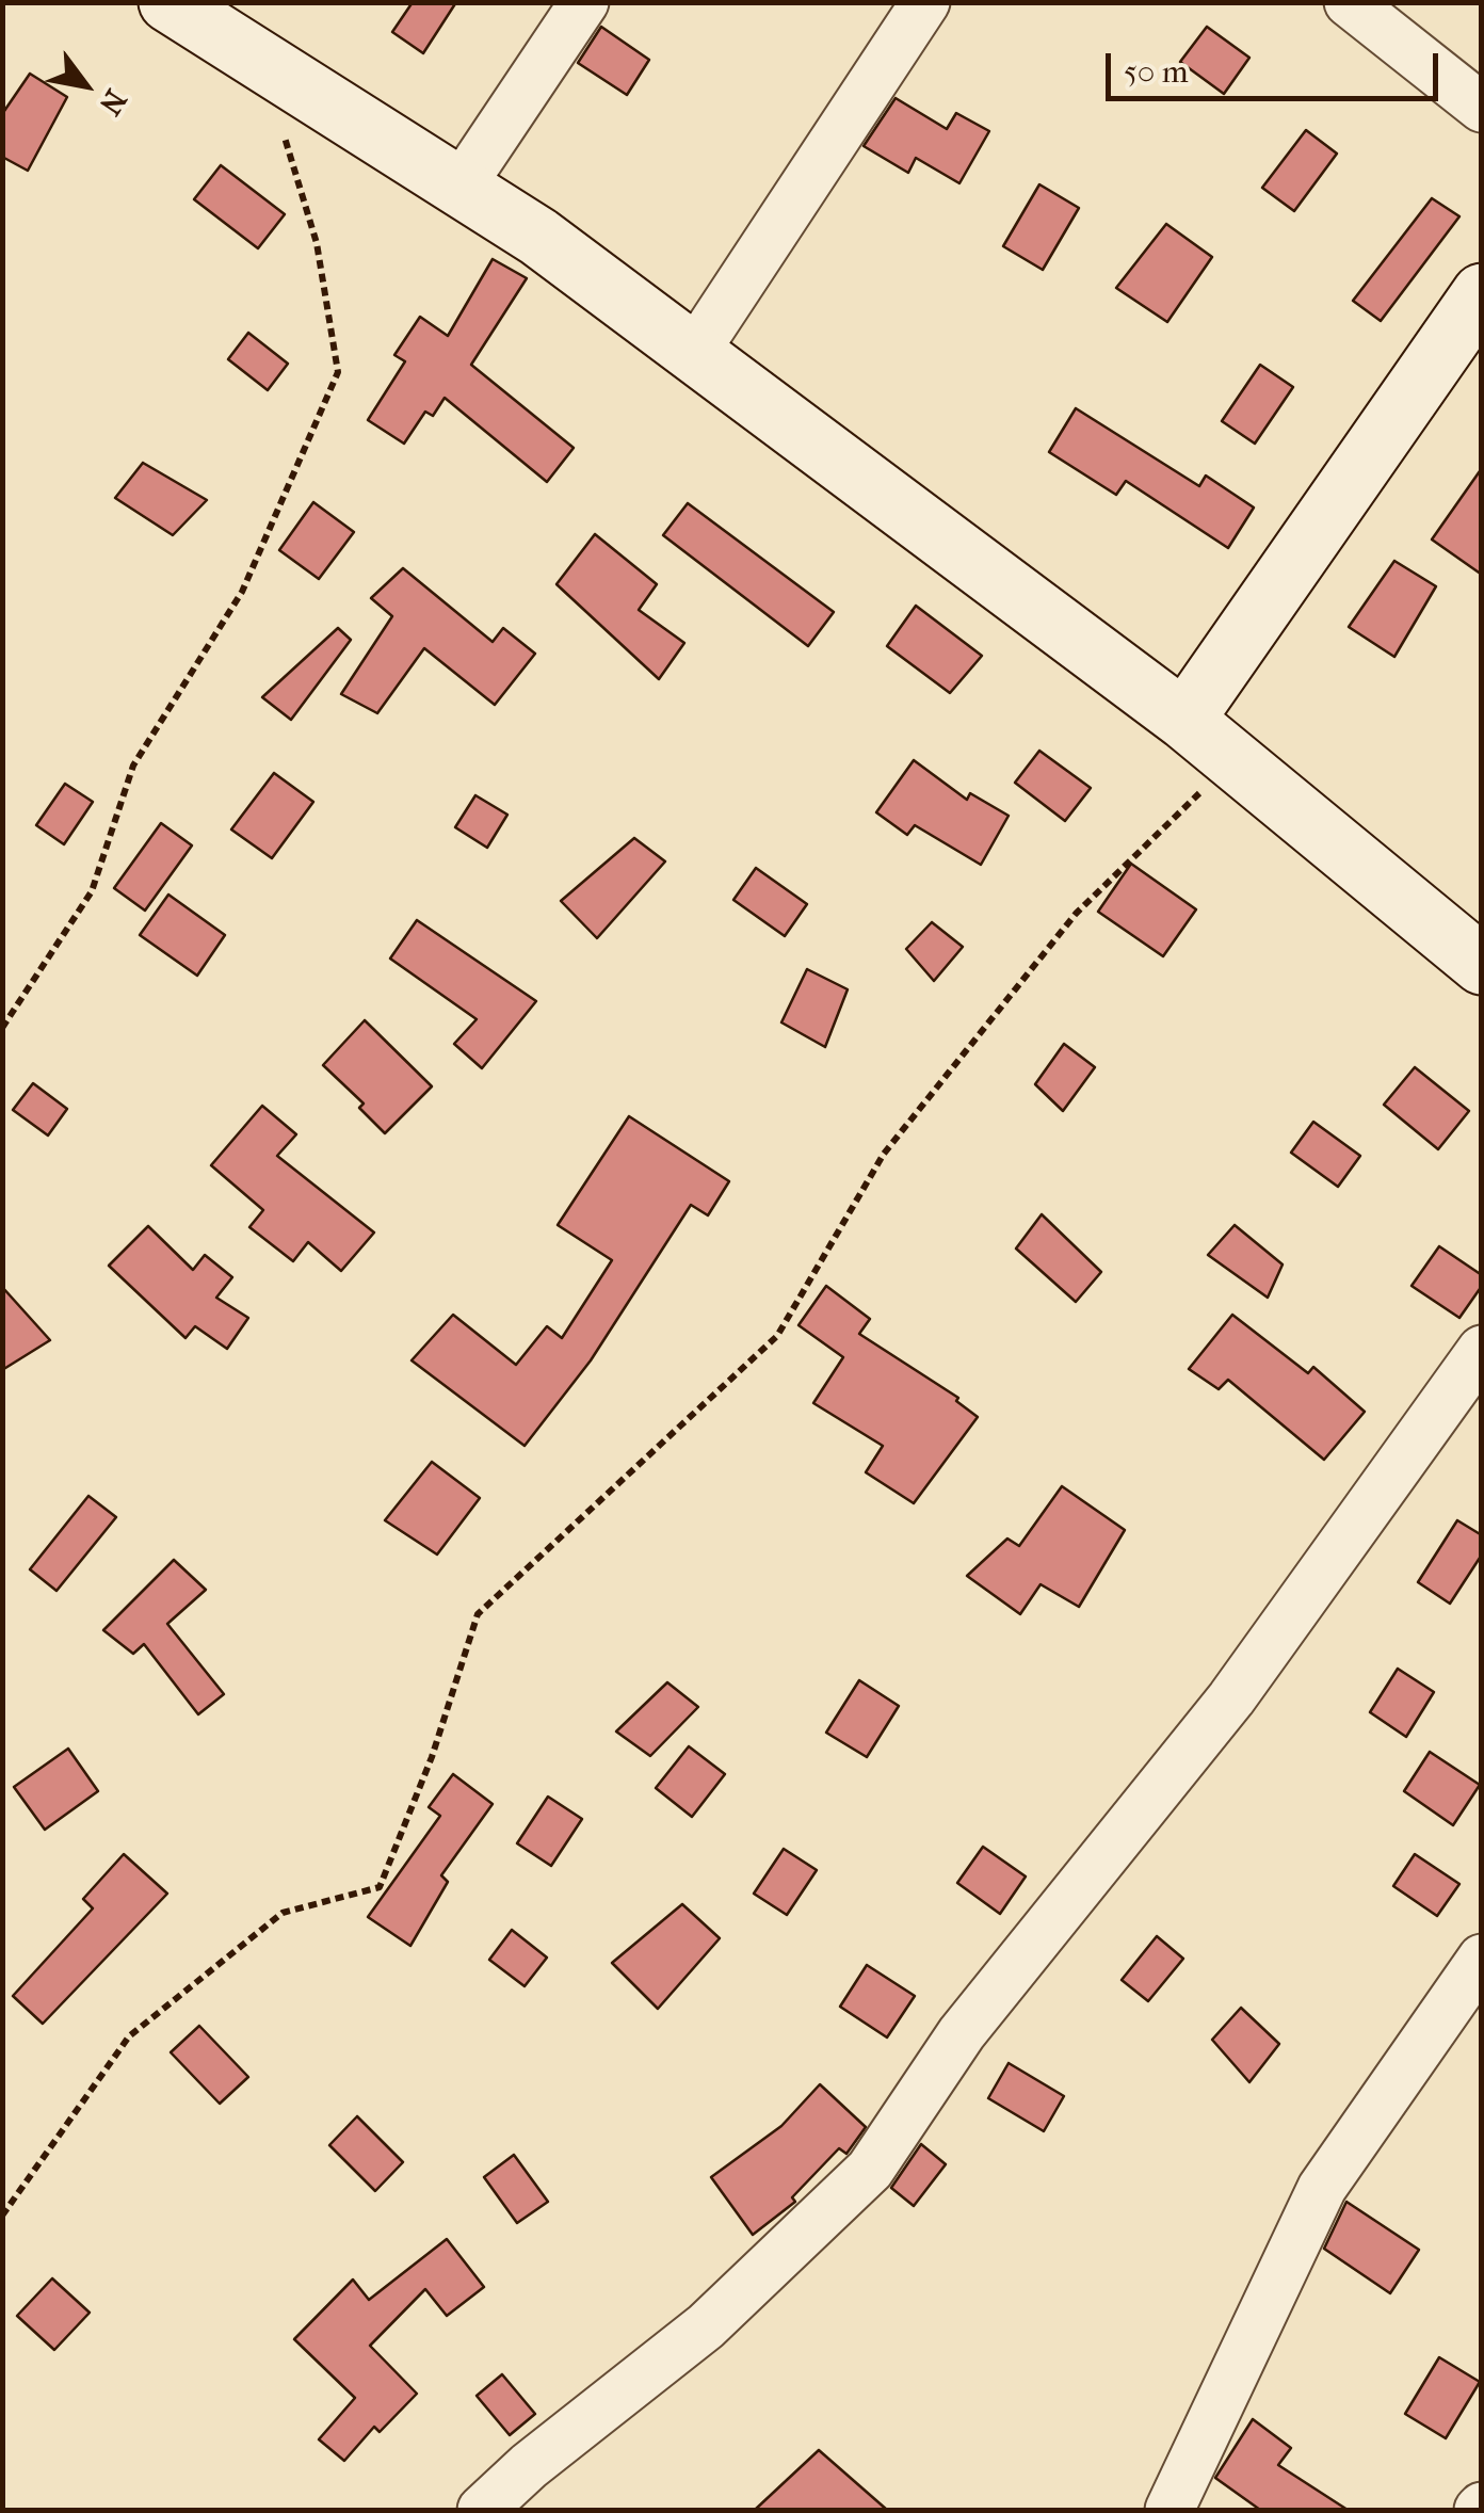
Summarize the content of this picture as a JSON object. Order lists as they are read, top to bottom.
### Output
{
  "scale_bar": "50 m",
  "north": "bottom right"
}
